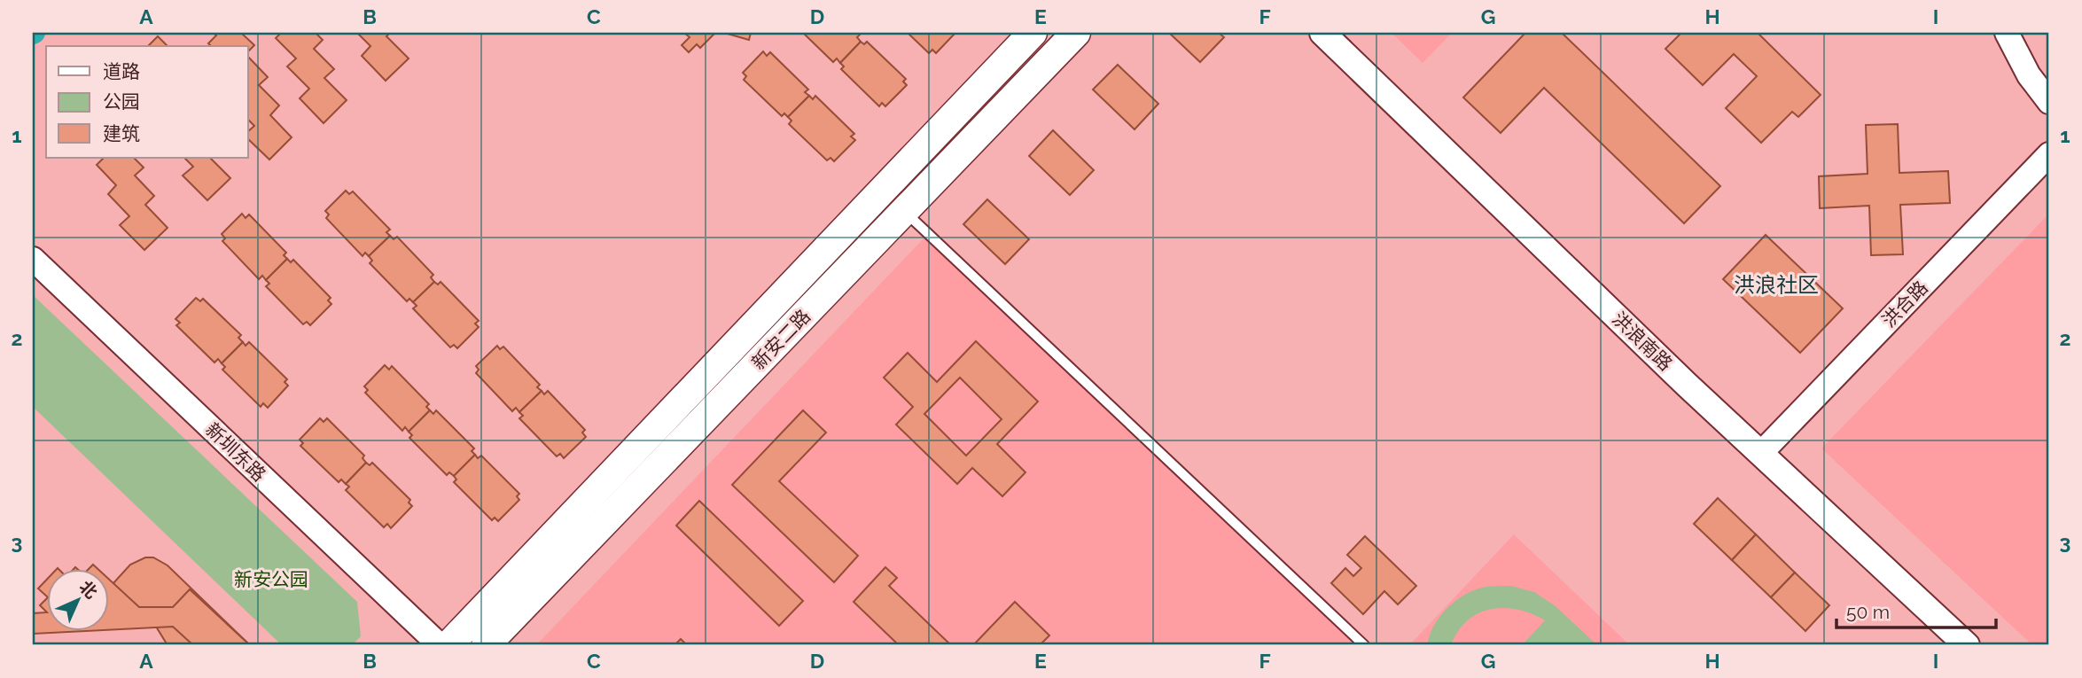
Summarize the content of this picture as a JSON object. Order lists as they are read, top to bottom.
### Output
{
  "streets": {
    "main road": ["新安二路", "洪浪南路"],
    "street": ["洪合路", "新圳东路"]
  },
  "crossings": [
    ["洪合路", "洪浪南路"]
  ],
  "districts": ["洪浪社区"],
  "parks": ["新安公园"],
  "legend": ["道路", "公园", "建筑"],
  "scale_bar": "50 m",
  "north": "top right",
  "grid": {
    "columns": [
      "A",
      "B",
      "C",
      "D",
      "E",
      "F",
      "G",
      "H",
      "I"
    ],
    "rows": ["1", "2", "3"]
  }
}
